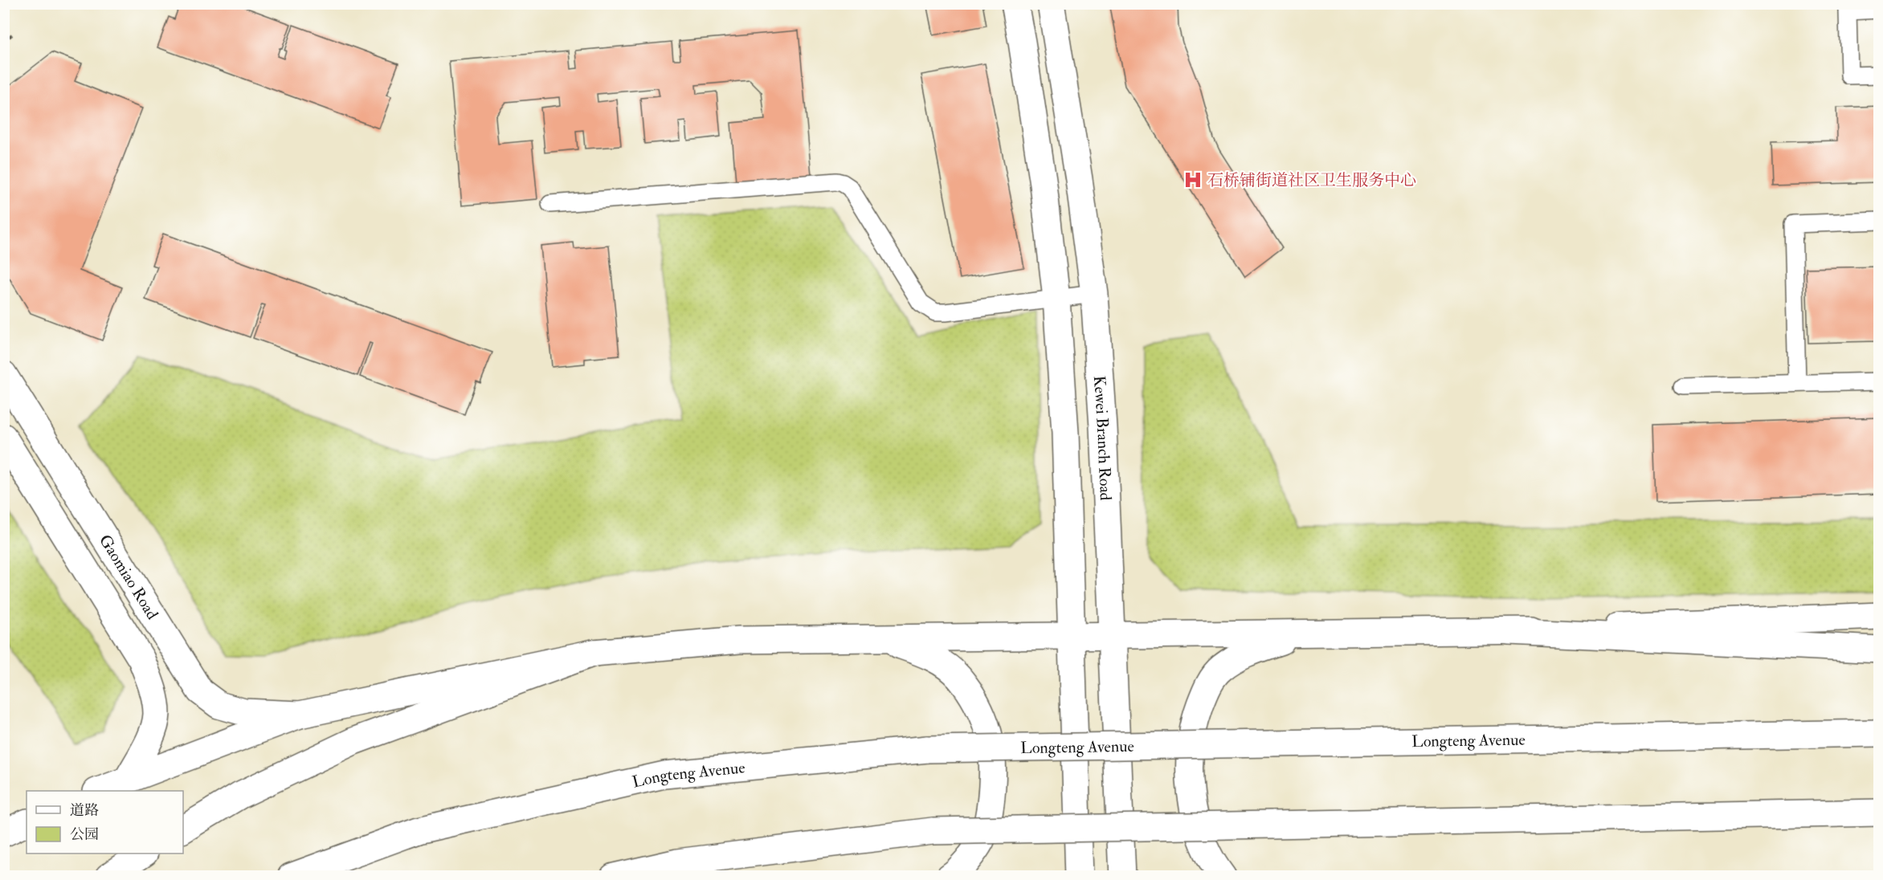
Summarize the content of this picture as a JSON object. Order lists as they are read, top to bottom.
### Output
{
  "streets": {
    "main road": ["Kewei Branch Road", "Gaomiao Road", "Longteng Avenue"]
  },
  "places": {
    "hospital": ["石桥铺街道社区卫生服务中心"]
  },
  "legend": ["道路", "公园"]
}
